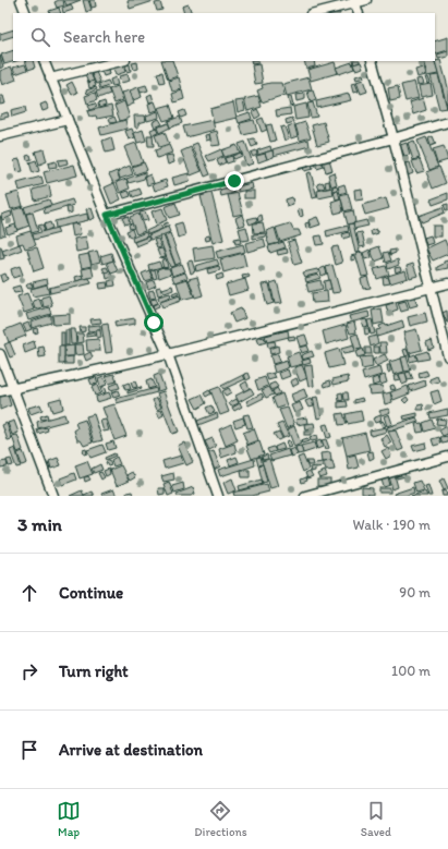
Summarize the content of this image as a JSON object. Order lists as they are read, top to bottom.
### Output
{
  "page": {
    "search": "Search here",
    "heading": ["3 min", "Walk · 190 m"],
    "list": [
      ["Continue", "90 m"],
      ["Turn right", "100 m"],
      "Arrive at destination"
    ],
    "nav": ["Map", "Directions", "Saved"]
  }
}
